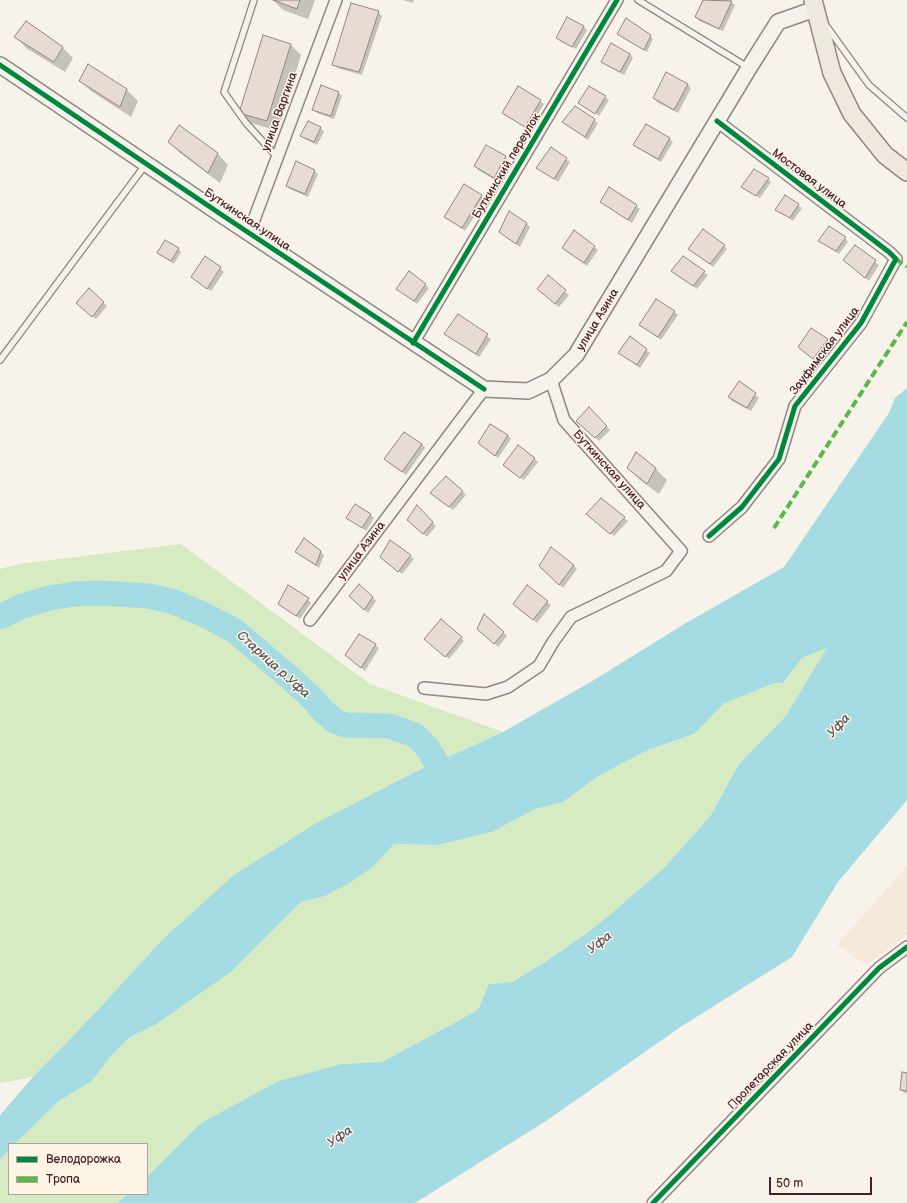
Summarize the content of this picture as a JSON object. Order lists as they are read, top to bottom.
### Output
{
  "streets": {
    "street": [
      "улица Варгина",
      "Буткинский переулок",
      "Мостовая улица",
      "Буткинская улица",
      "улица Азина",
      "Зауфимская улица",
      "Пролетарская улица"
    ]
  },
  "crossings": [
    ["улица Варгина", "Буткинская улица"],
    ["Буткинский переулок", "Буткинская улица"],
    ["Мостовая улица", "улица Азина"],
    ["Мостовая улица", "Зауфимская улица"],
    ["Буткинская улица", "улица Азина"]
  ],
  "water": ["Старица р.Уфа", "Уфа"],
  "legend": ["Велодорожка", "Тропа"],
  "scale_bar": "50 m"
}
